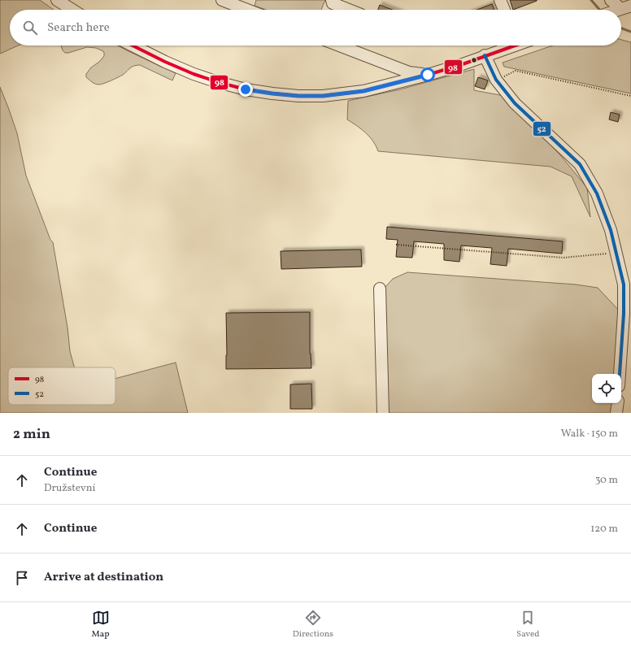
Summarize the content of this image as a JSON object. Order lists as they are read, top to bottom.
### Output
{
  "lines": ["transit line 98", "transit line 52"],
  "legend": ["98", "52"],
  "page": {
    "search": "Search here",
    "heading": ["2 min", "Walk · 150 m"],
    "list": [
      ["Continue", "Družstevní", "30 m"],
      ["Continue", "120 m"],
      "Arrive at destination"
    ],
    "nav": ["Map", "Directions", "Saved"]
  }
}
